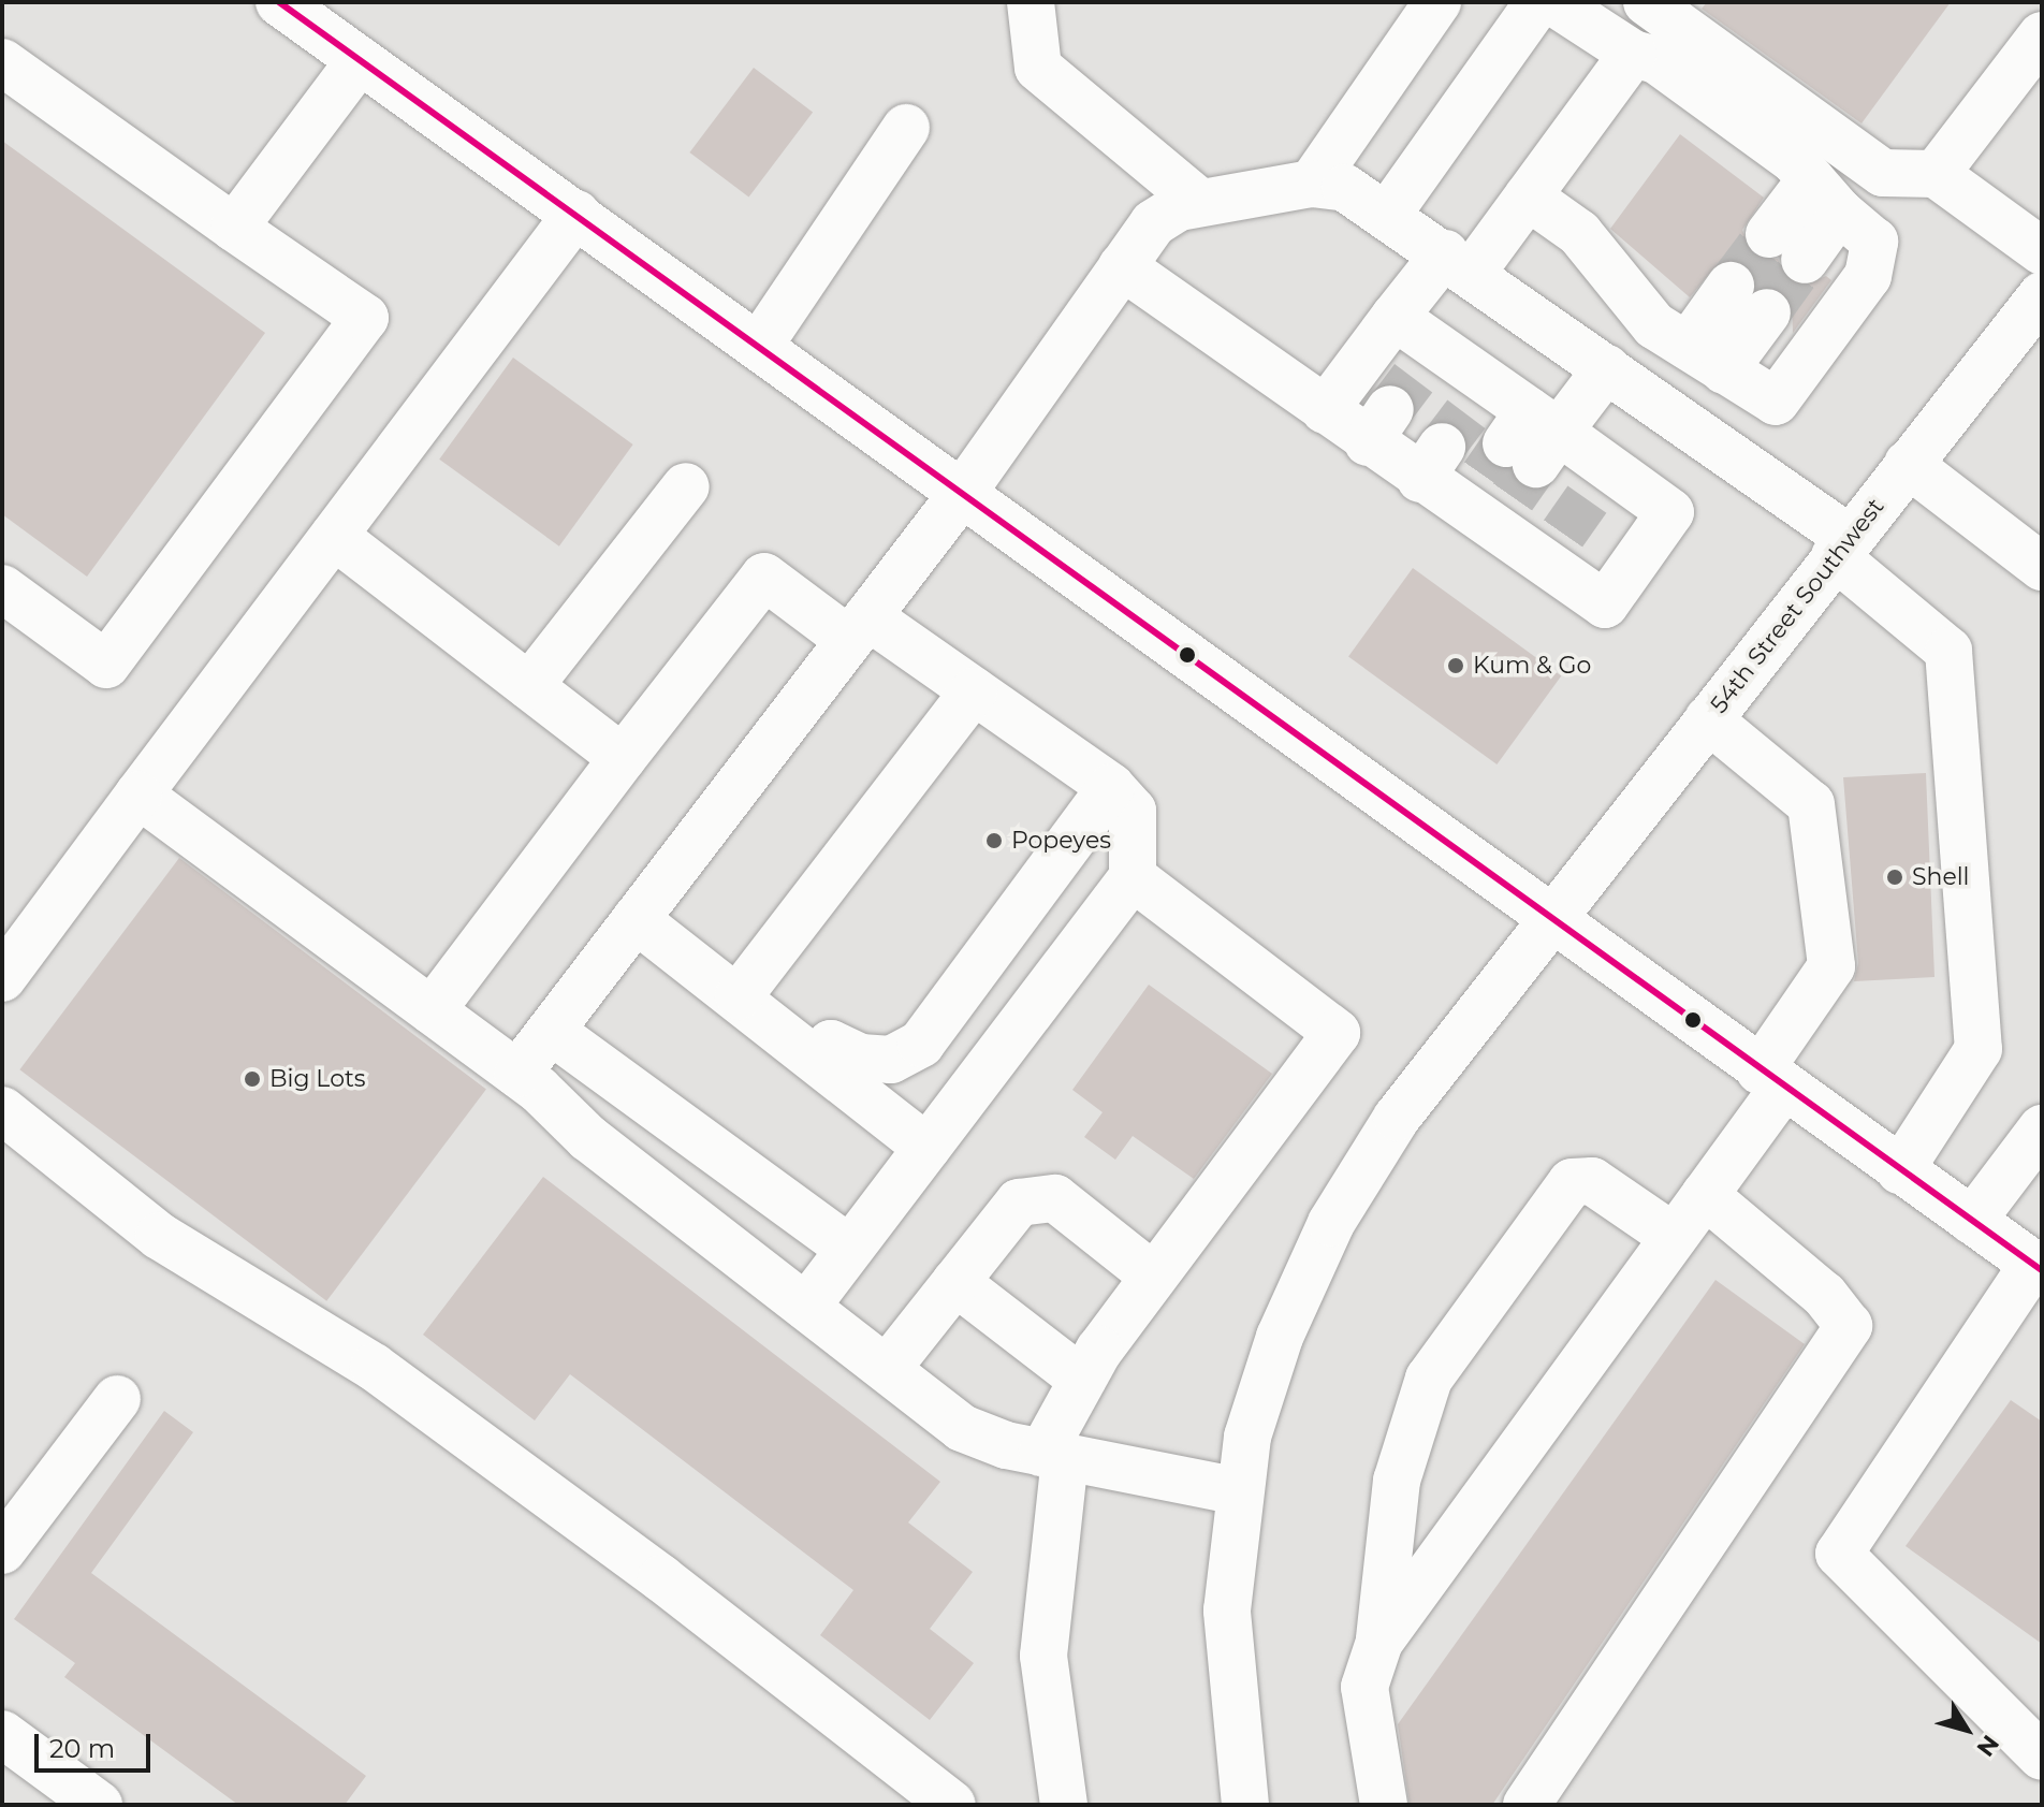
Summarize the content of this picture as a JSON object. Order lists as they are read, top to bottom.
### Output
{
  "streets": {
    "main road": ["54th Street Southwest"]
  },
  "places": [
    "Kum & Go",
    "Popeyes",
    "Shell",
    "Big Lots"
  ],
  "scale_bar": "20 m",
  "north": "bottom right"
}
